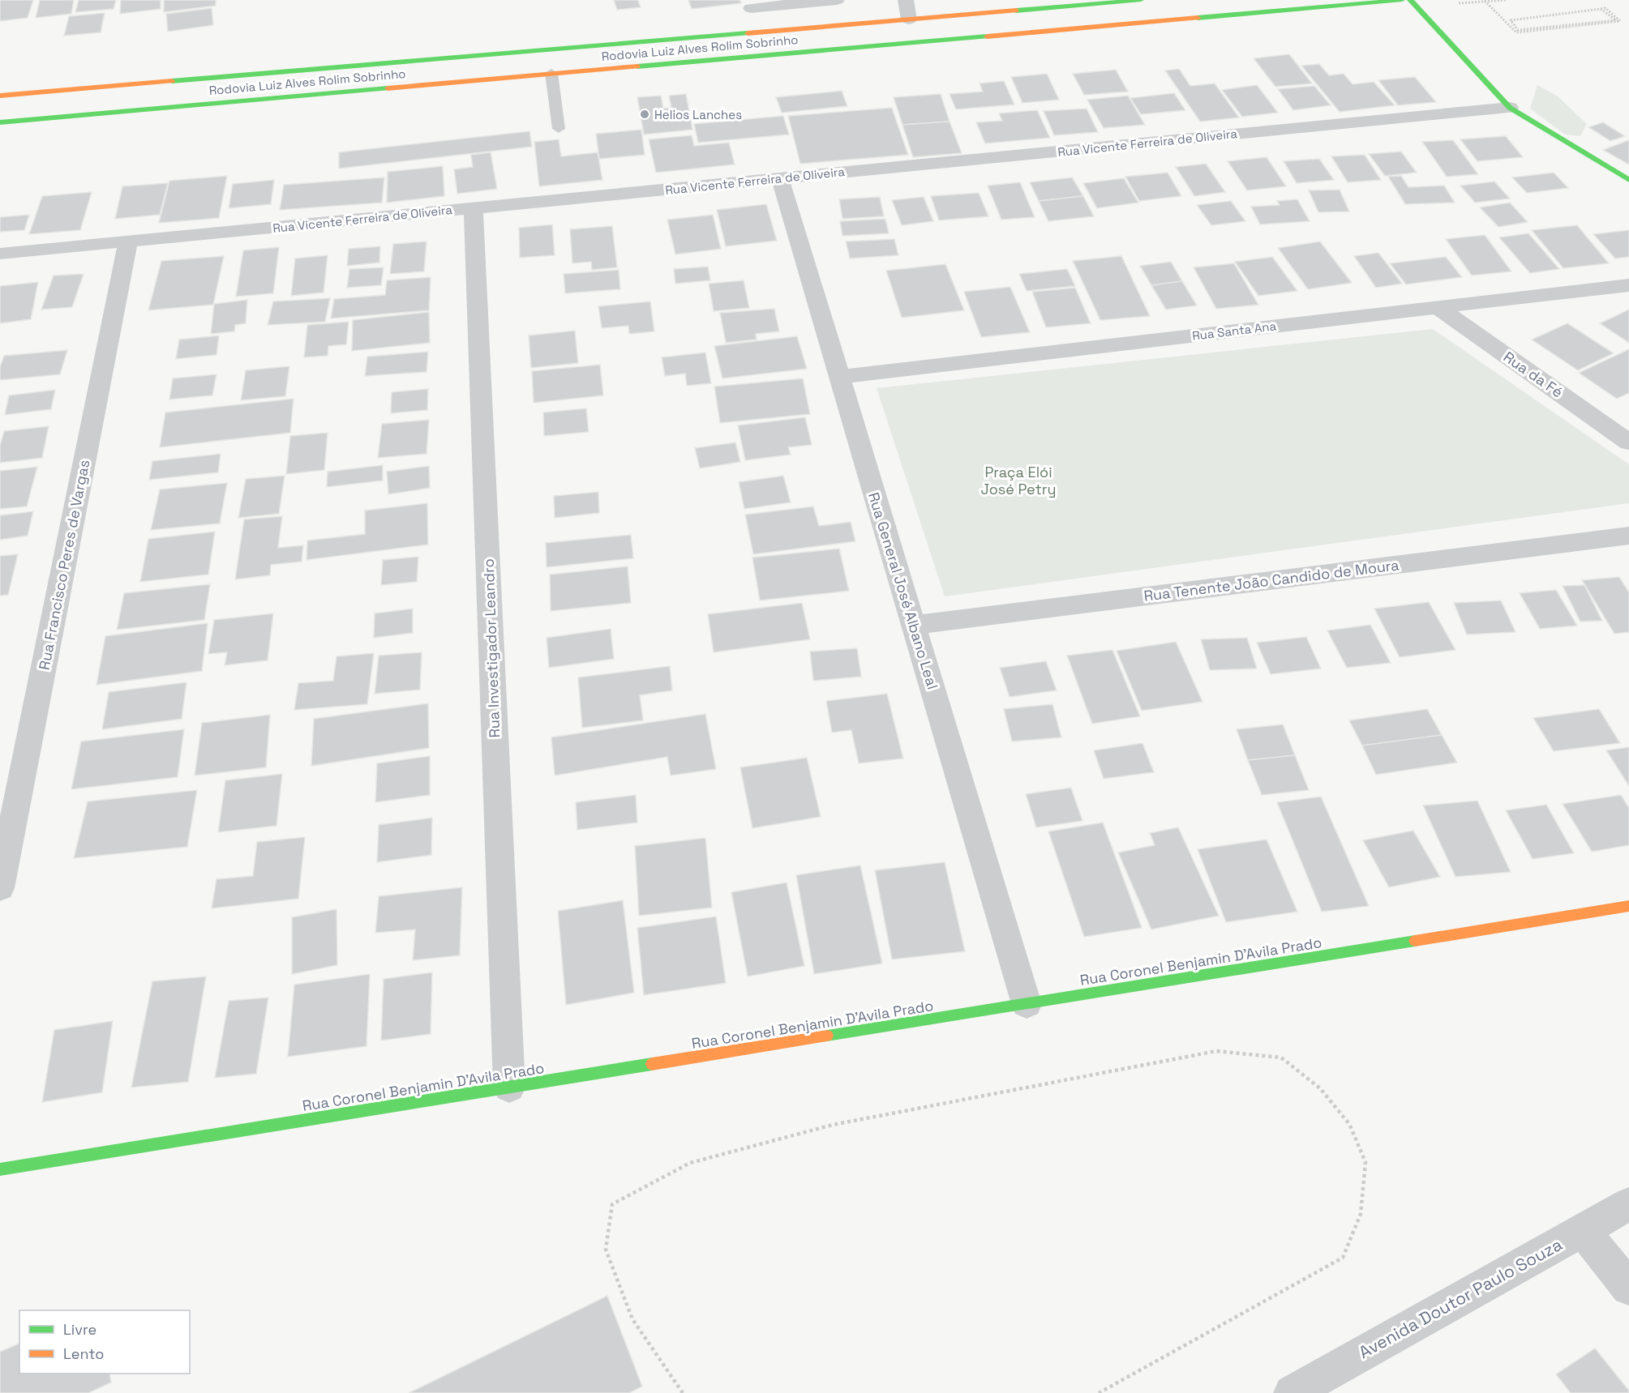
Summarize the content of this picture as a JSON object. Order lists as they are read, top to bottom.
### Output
{
  "streets": {
    "main road": ["Rodovia Luiz Alves Rolim Sobrinho", "Rua Coronel Benjamin D'Avila Prado"],
    "street": [
      "Rua Vicente Ferreira de Oliveira",
      "Rua Santa Ana",
      "Rua da Fé",
      "Rua Francisco Peres de Vargas",
      "Rua Tenente João Candido de Moura",
      "Rua General José Albano Leal",
      "Rua Investigador Leandro",
      "Avenida Doutor Paulo Souza"
    ]
  },
  "crossings": [
    ["Rua Vicente Ferreira de Oliveira", "Rua Francisco Peres de Vargas"],
    ["Rua Vicente Ferreira de Oliveira", "Rua General José Albano Leal"],
    ["Rua Vicente Ferreira de Oliveira", "Rua Investigador Leandro"],
    ["Rua Santa Ana", "Rua da Fé"],
    ["Rua Santa Ana", "Rua General José Albano Leal"],
    ["Rua Tenente João Candido de Moura", "Rua General José Albano Leal"],
    ["Rua General José Albano Leal", "Rua Coronel Benjamin D'Avila Prado"],
    ["Rua Investigador Leandro", "Rua Coronel Benjamin D'Avila Prado"]
  ],
  "parks": ["Praça Elói José Petry"],
  "places": ["Helios Lanches"],
  "legend": ["Livre", "Lento"]
}
